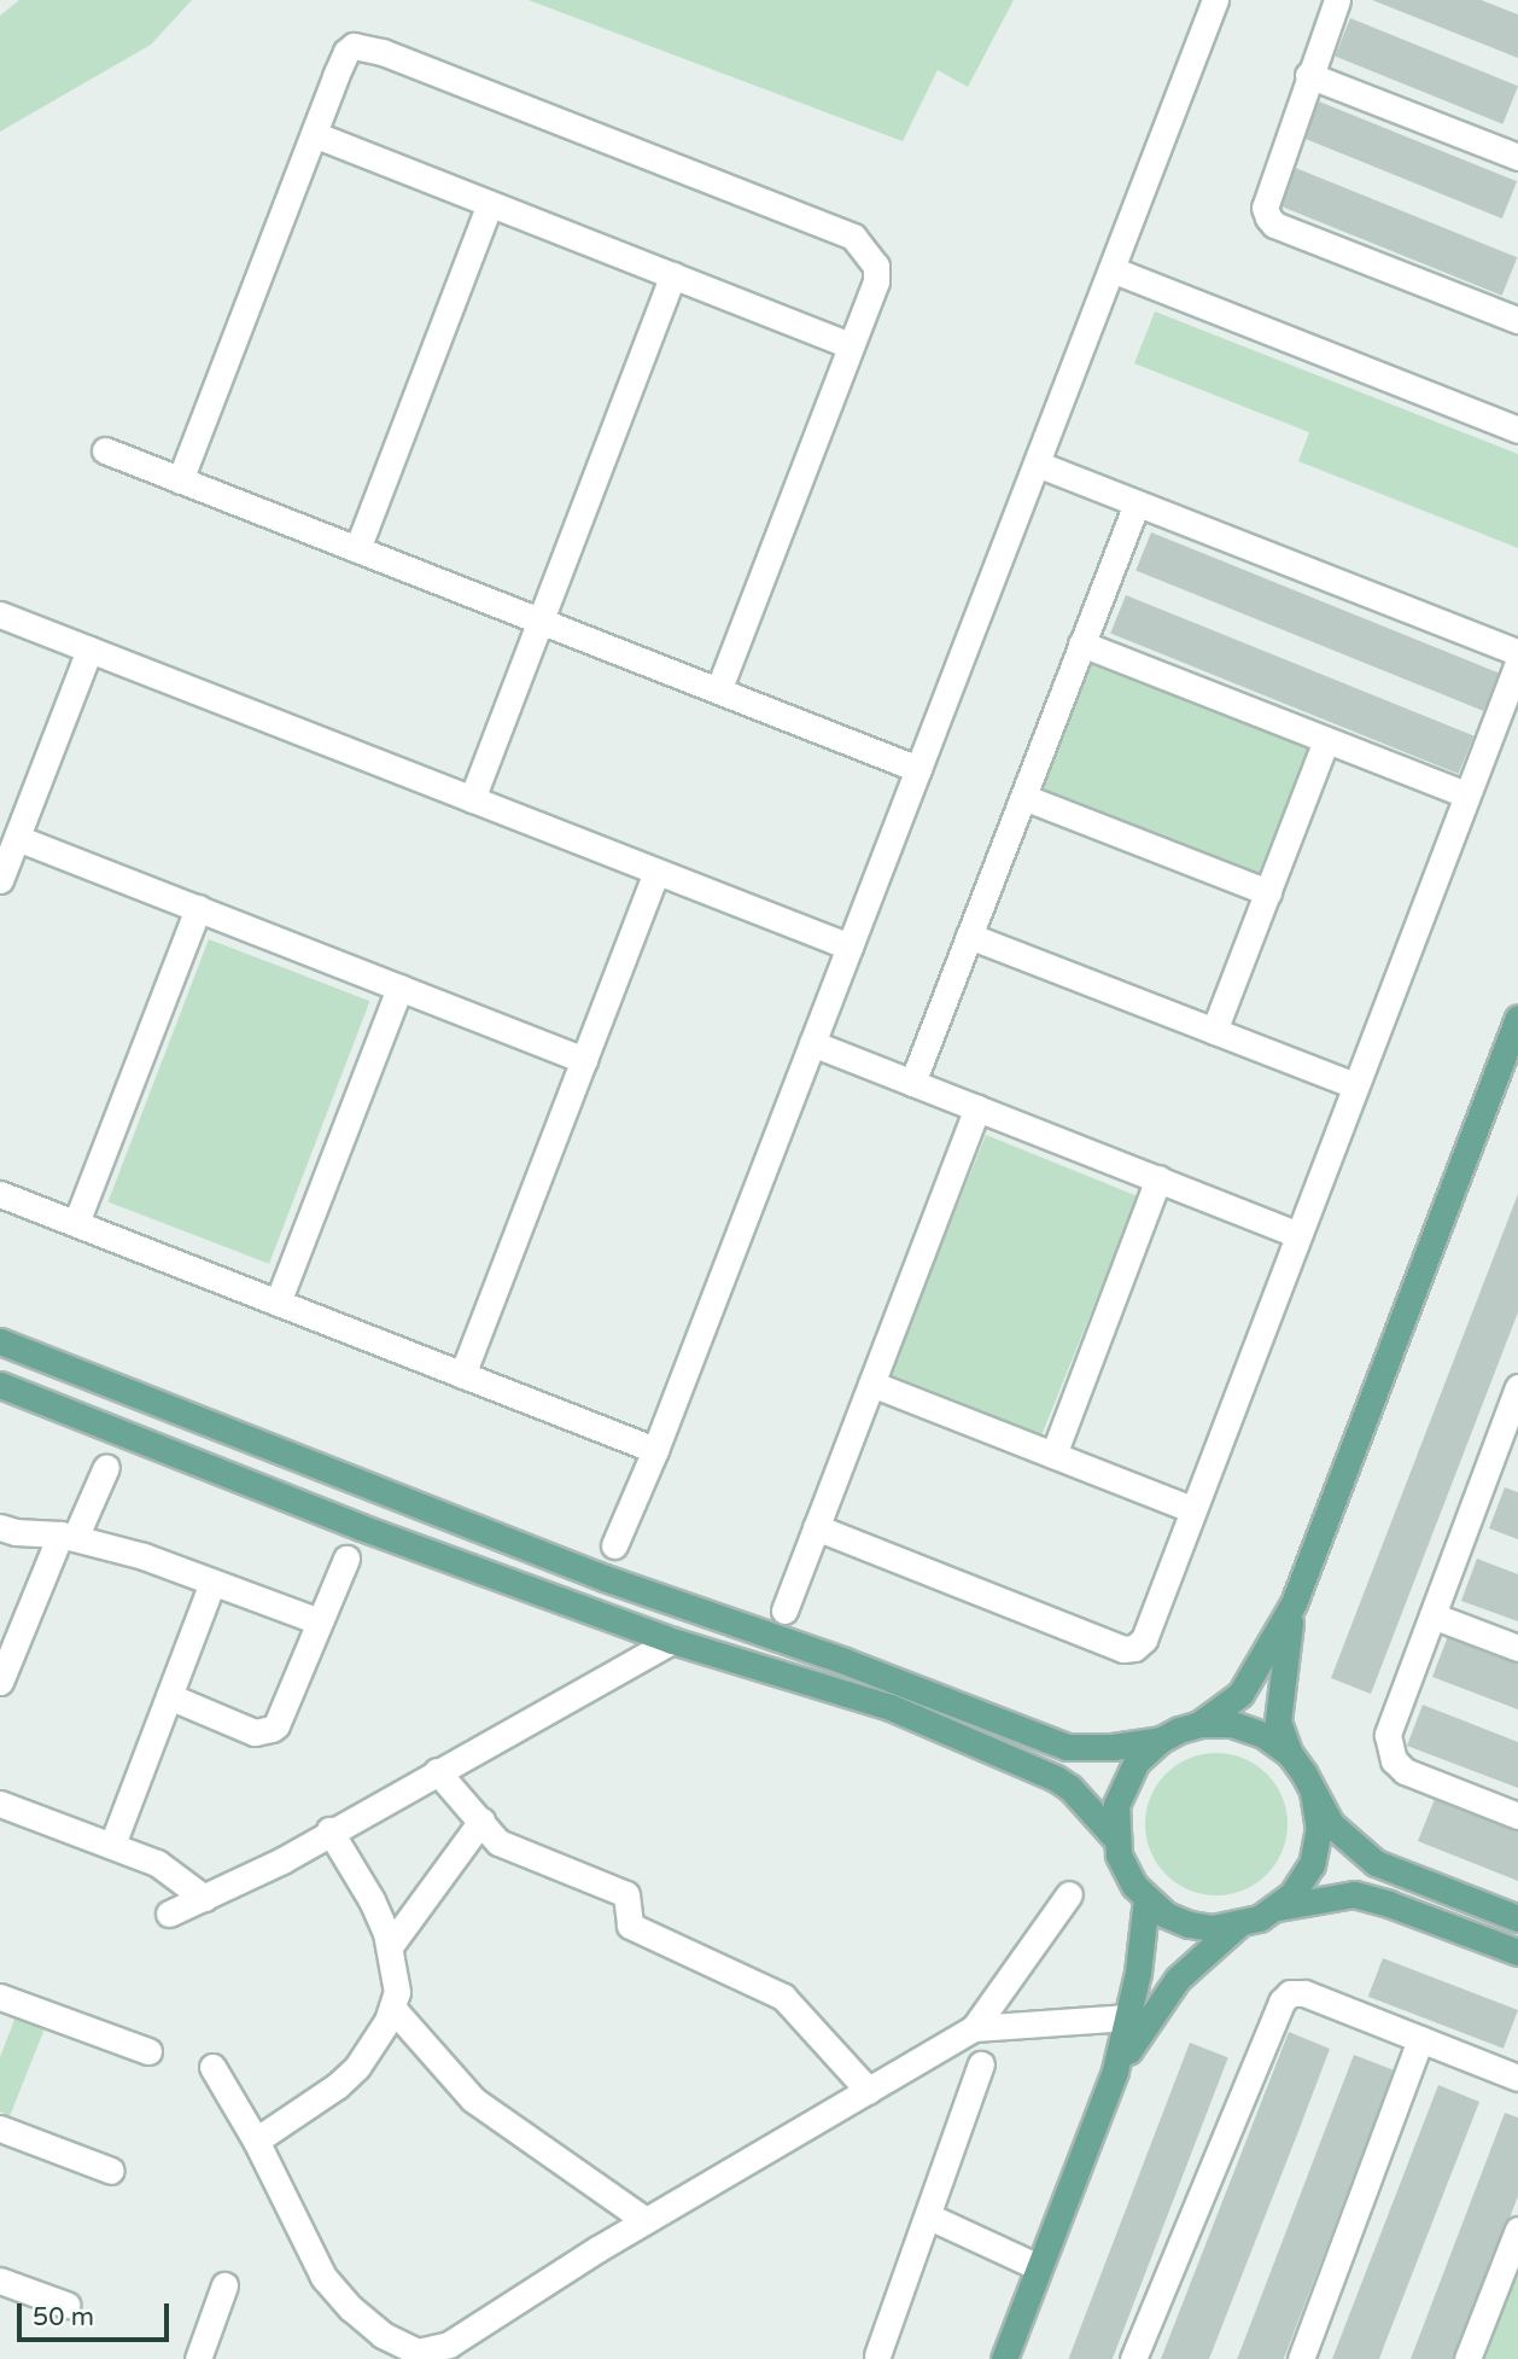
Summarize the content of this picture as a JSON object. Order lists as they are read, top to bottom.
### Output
{
  "scale_bar": "50 m"
}
